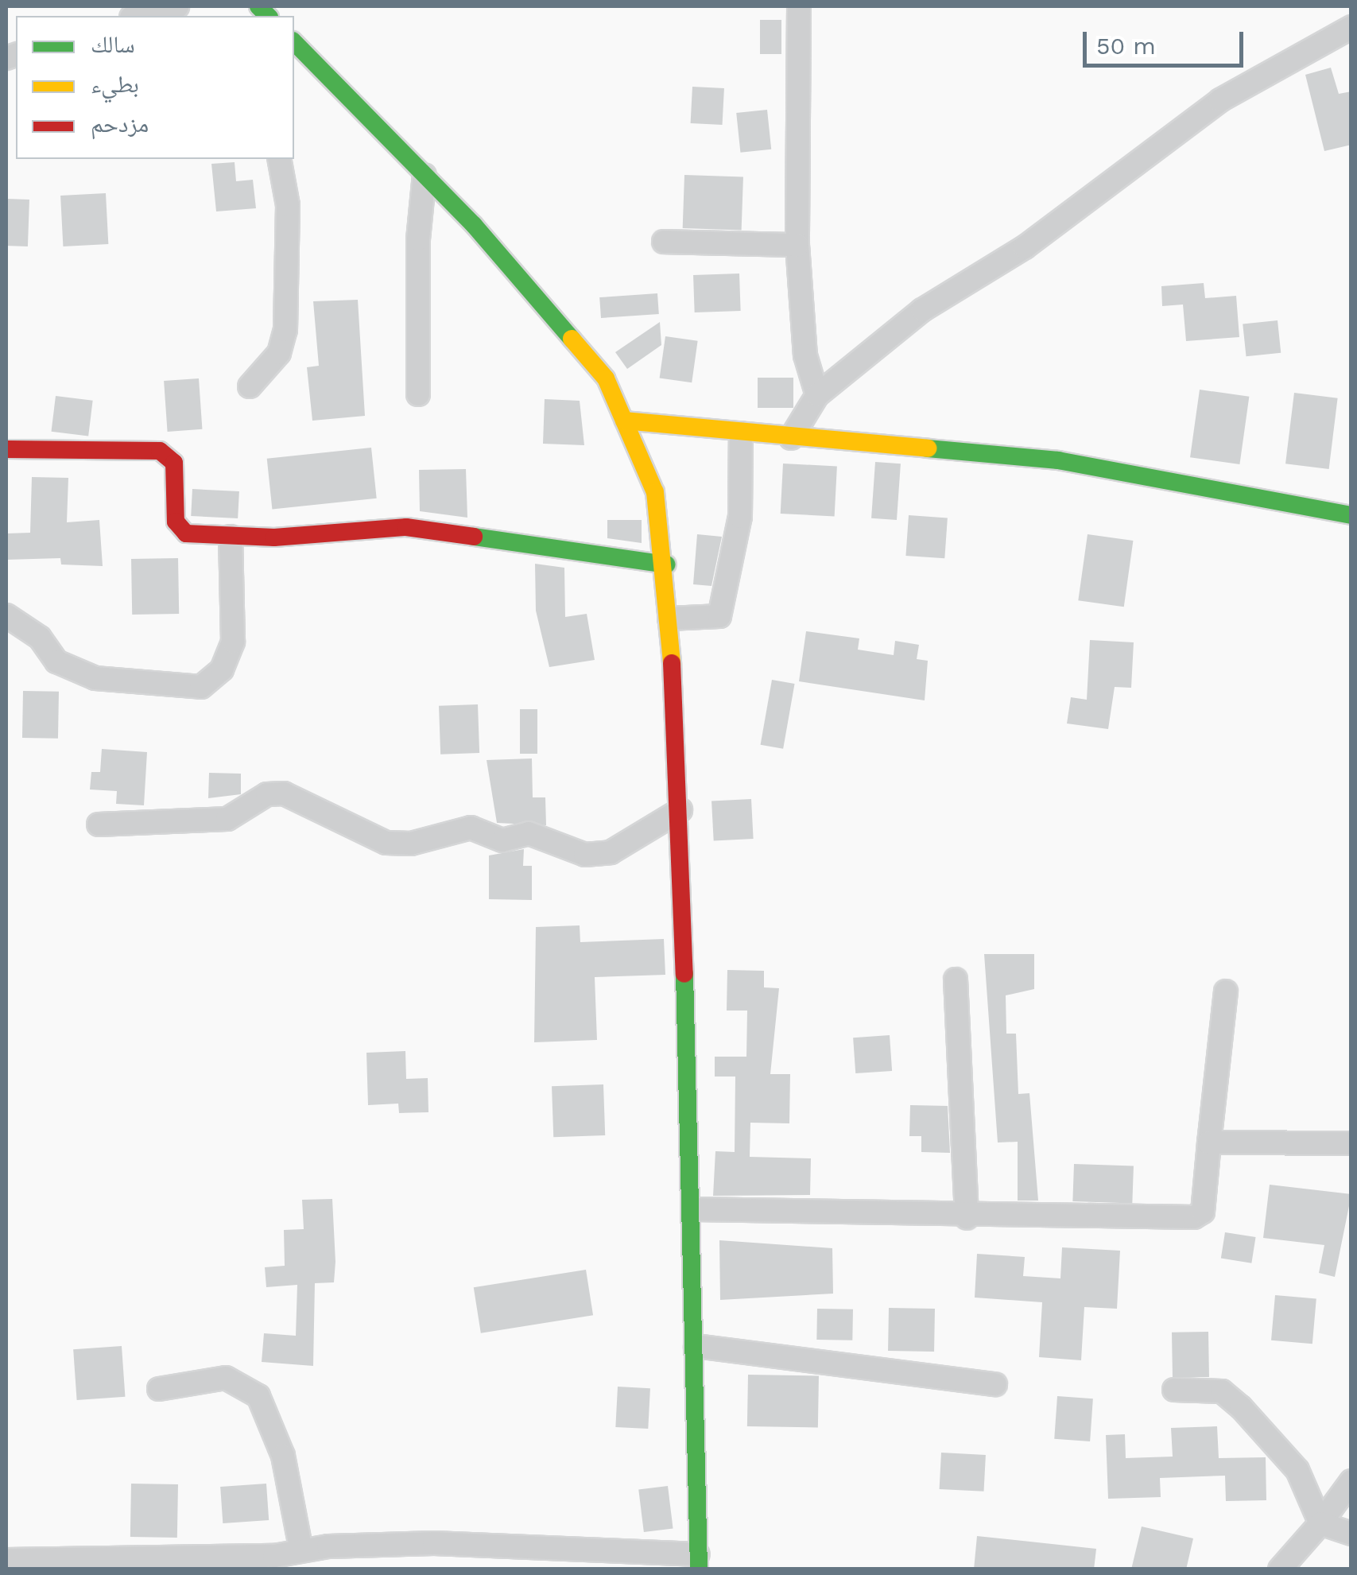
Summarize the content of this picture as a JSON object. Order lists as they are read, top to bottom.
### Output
{
  "legend": ["سالك", "بطيء", "مزدحم"],
  "scale_bar": "50 m"
}
